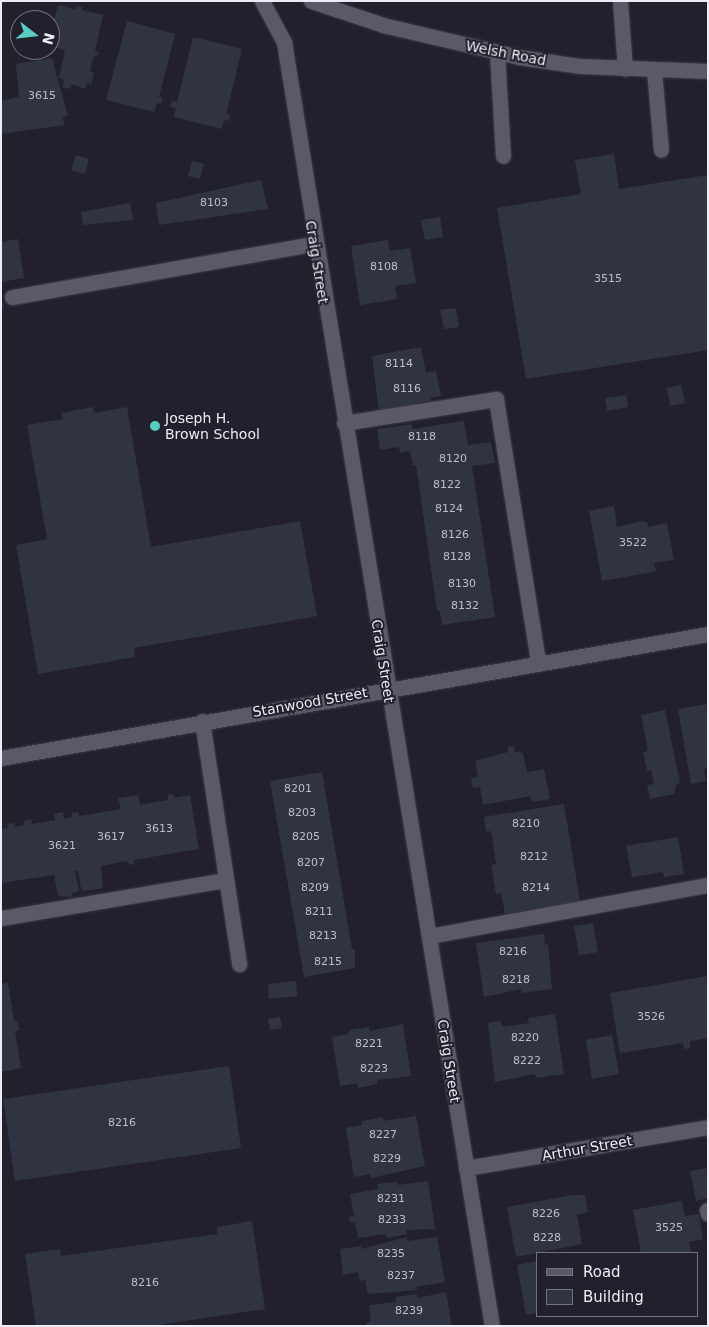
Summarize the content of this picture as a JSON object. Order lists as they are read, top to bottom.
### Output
{
  "streets": {
    "street": [
      "Welsh Road",
      "Craig Street",
      "Stanwood Street",
      "Arthur Street"
    ]
  },
  "crossings": [
    ["Craig Street", "Stanwood Street"],
    ["Craig Street", "Arthur Street"]
  ],
  "places": ["Joseph H. Brown School"],
  "house_numbers": [
    "3615",
    "8103",
    "8108",
    "3515",
    "8114",
    "8116",
    "8118",
    "8120",
    "8122",
    "8124",
    "8126",
    "3522",
    "8128",
    "8130",
    "8132",
    "8201",
    "8203",
    "8210",
    "3613",
    "3617",
    "8205",
    "3621",
    "8212",
    "8207",
    "8209",
    "8214",
    "8211",
    "8213",
    "8216",
    "8215",
    "8218",
    "3526",
    "8220",
    "8221",
    "8222",
    "8223",
    "8216",
    "8227",
    "8229",
    "8231",
    "8226",
    "8233",
    "3525",
    "8228",
    "8235",
    "8237",
    "8216",
    "8239"
  ],
  "legend": ["Road", "Building"],
  "north": "right"
}
